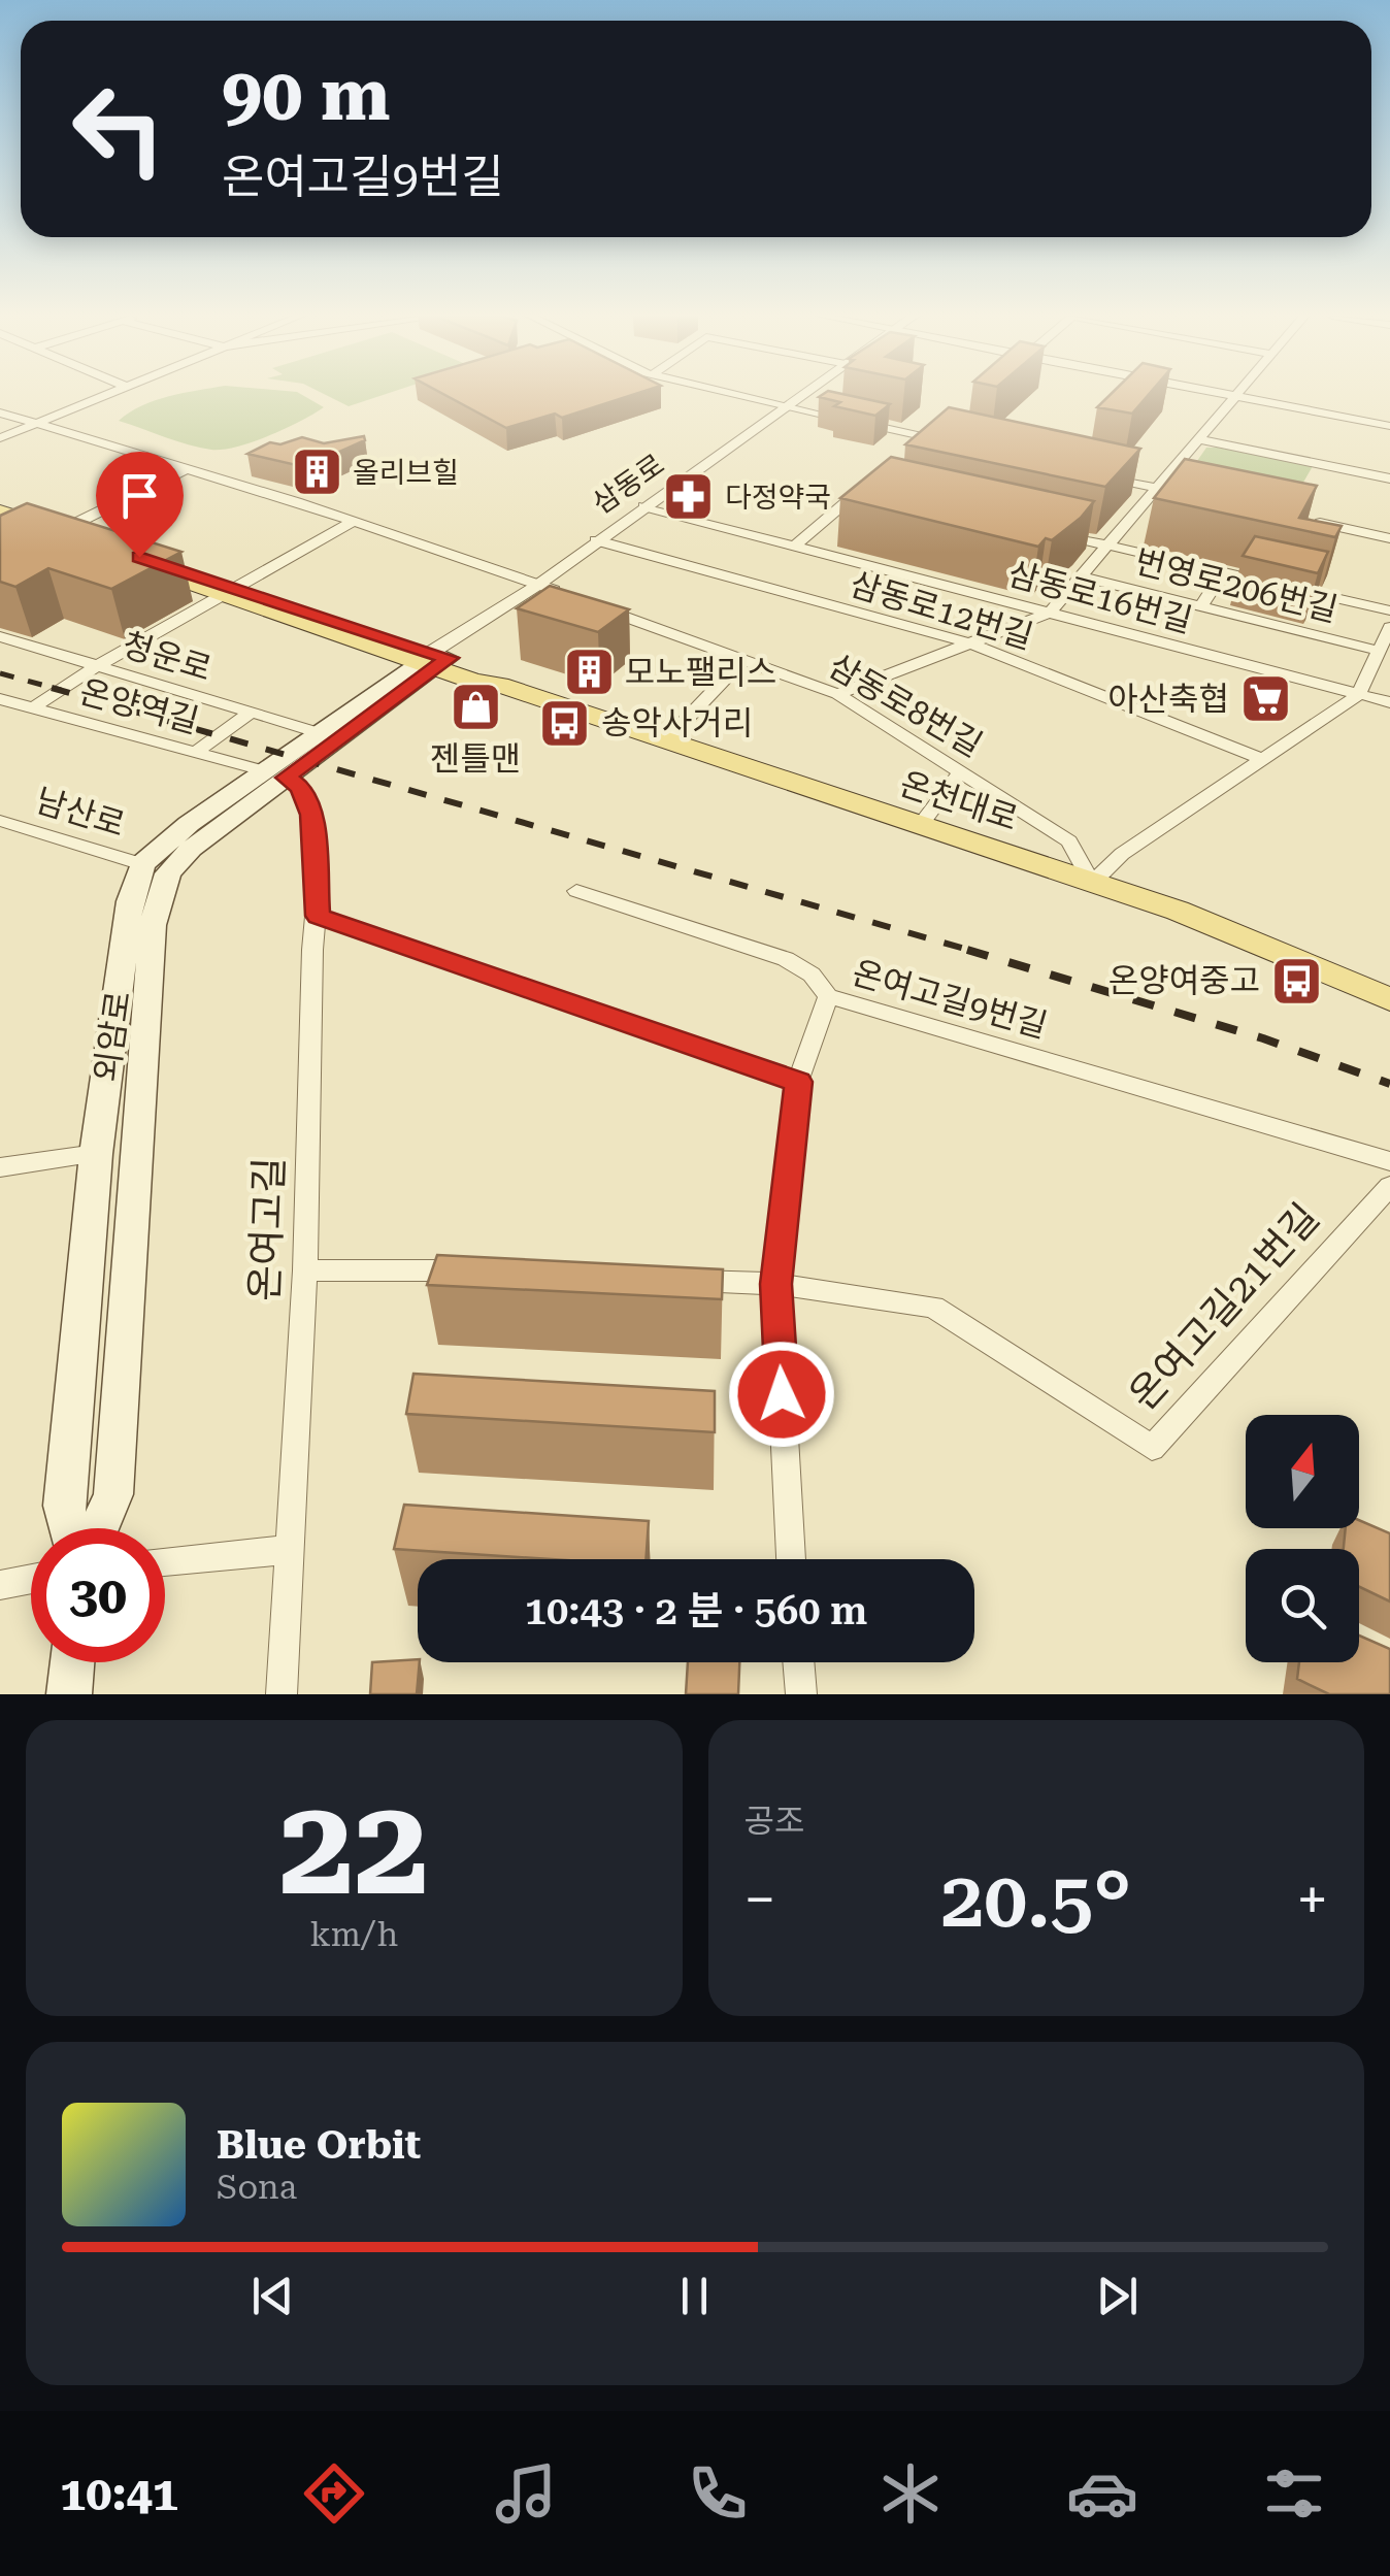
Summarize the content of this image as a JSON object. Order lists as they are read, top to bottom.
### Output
{
  "streets": {
    "main road": ["온천대로", "외암로"],
    "street": [
      "삼동로",
      "번영로206번길",
      "삼동로16번길",
      "삼동로12번길",
      "청운로",
      "삼동로8번길",
      "온양역길",
      "남산로",
      "온여고길9번길",
      "온여고길",
      "온여고길21번길"
    ]
  },
  "crossings": [
    ["삼동로", "삼동로16번길"],
    ["삼동로", "삼동로12번길"],
    ["삼동로", "온천대로"],
    ["삼동로", "외암로"],
    ["번영로206번길", "삼동로16번길"],
    ["번영로206번길", "삼동로12번길"],
    ["번영로206번길", "삼동로8번길"],
    ["청운로", "외암로"],
    ["삼동로8번길", "온천대로"],
    ["온양역길", "외암로"],
    ["온양역길", "온여고길"],
    ["온천대로", "외암로"],
    ["남산로", "외암로"],
    ["외암로", "온여고길"]
  ],
  "places": {
    "building": ["올리브힐", "모노팰리스"],
    "pharmacy": ["다정약국"],
    "supermarket": ["아산축협"],
    "shop": ["젠틀맨"],
    "bus stop": ["송악사거리", "온양여중고"]
  },
  "north": "top",
  "page": {
    "turn": ["90 m", "온여고길9번길"],
    "limit": "30",
    "trip": "10:43 · 2 분 · 560 m",
    "tile": [
      ["22", "km/h"],
      "공조"
    ],
    "heat": ["−", "20.5°", "+"],
    "song": ["Blue Orbit", "Sona"],
    "tabs": "10:41"
  }
}
